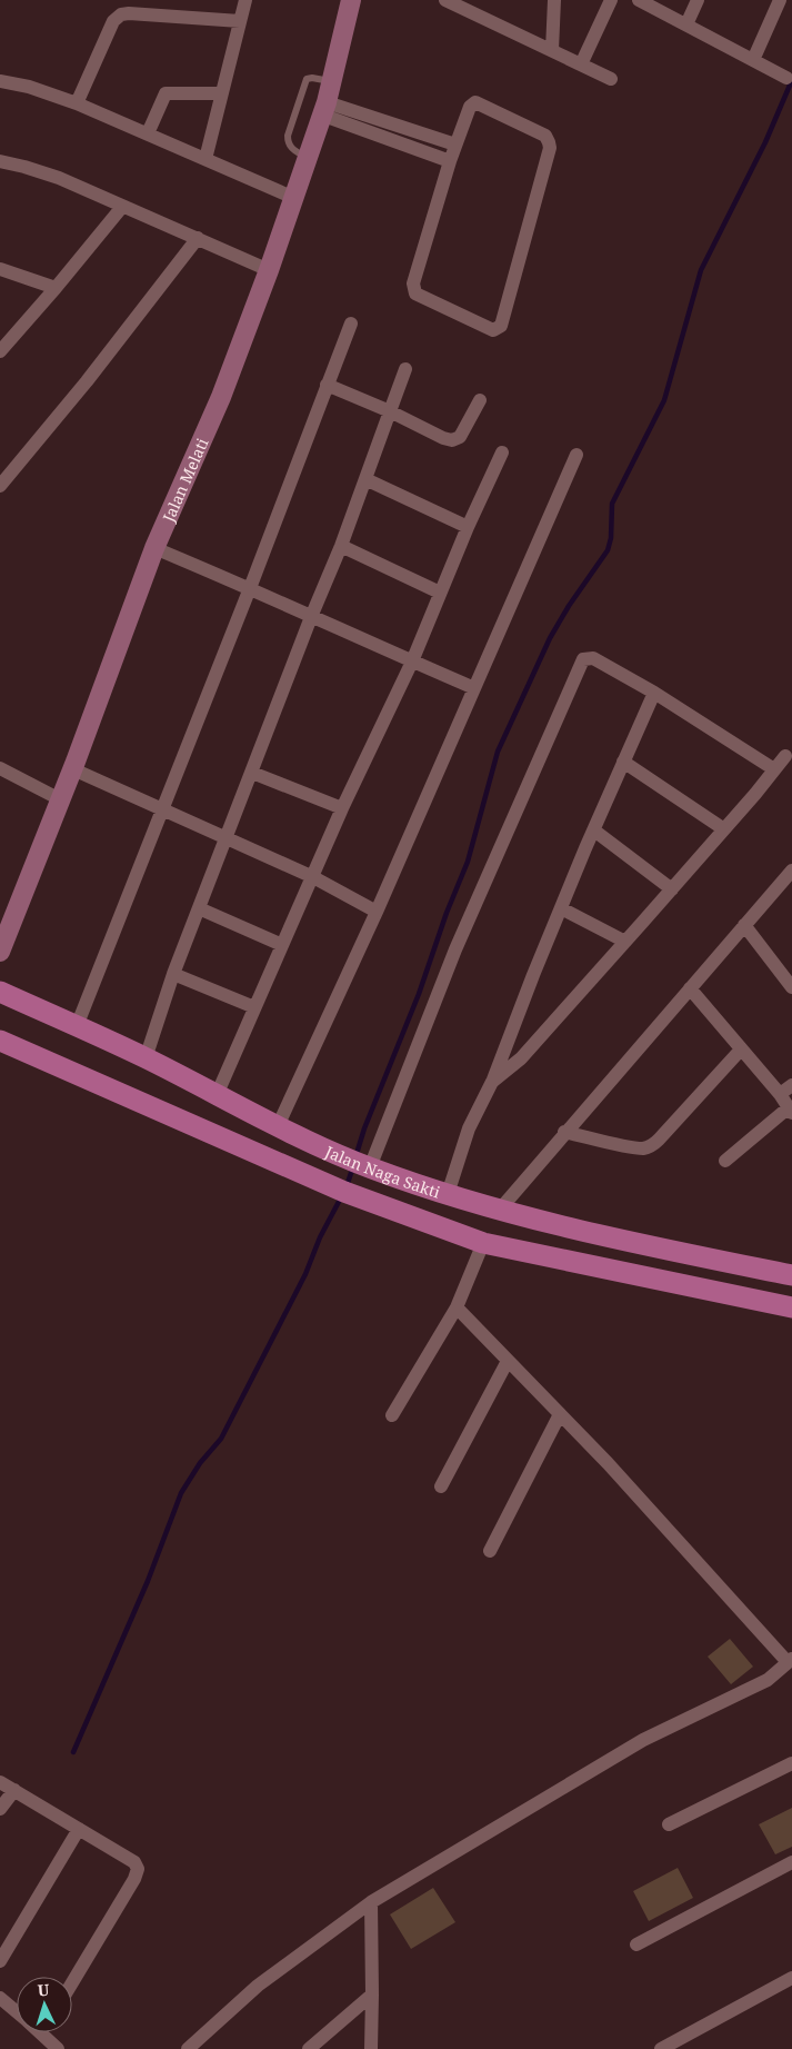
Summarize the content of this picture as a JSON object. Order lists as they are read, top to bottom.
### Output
{
  "streets": {
    "main road": ["Jalan Melati", "Jalan Naga Sakti"]
  },
  "north": "top"
}
